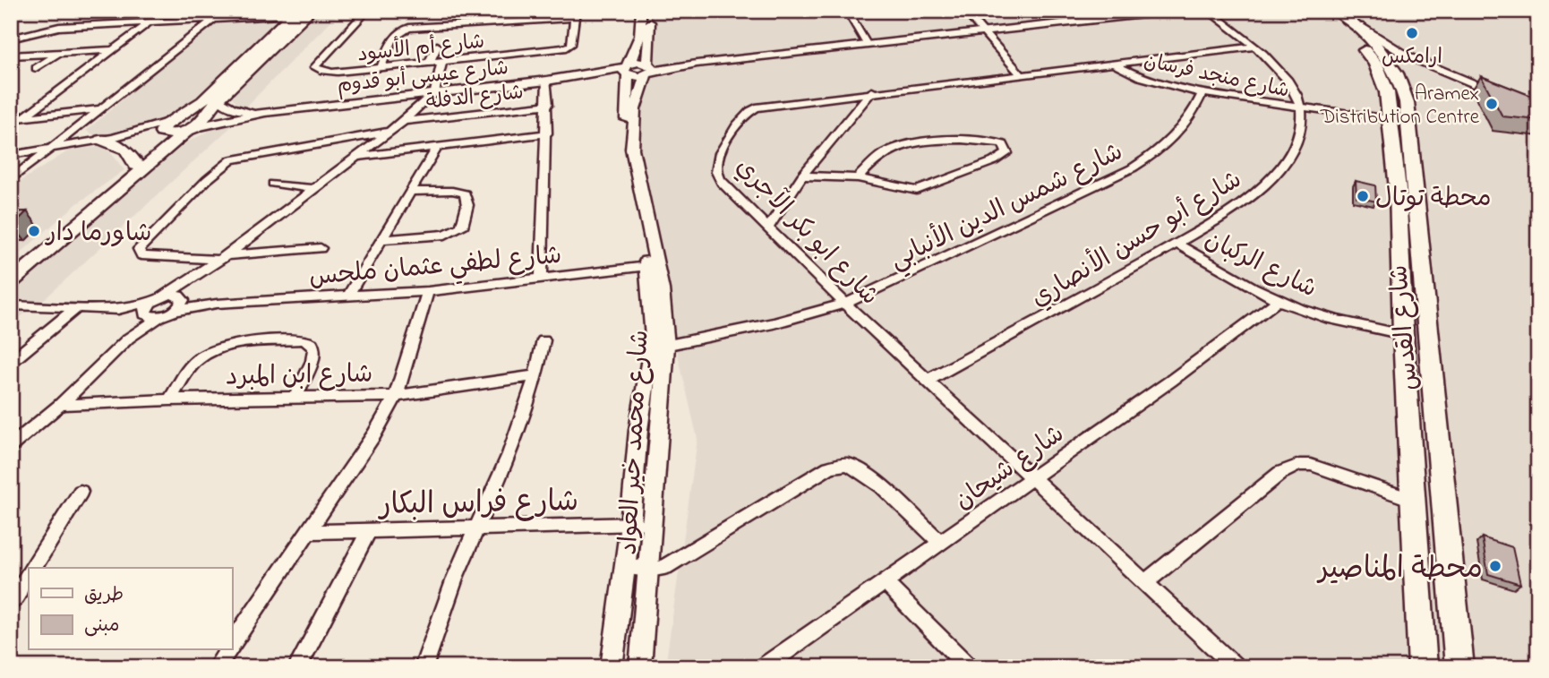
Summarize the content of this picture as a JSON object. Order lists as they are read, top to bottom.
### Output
{
  "streets": {
    "highway": ["شارع القدس"],
    "street": [
      "شارع أم الأسود",
      "شارع منجد فرسان",
      "شارع عيسى أبو قدوم",
      "شارع الدفلة",
      "شارع شمس الدين الأنبابي",
      "شارع ابو بكر الآجري",
      "شارع أبو حسن الأنصاري",
      "شارع الركبان",
      "شارع لطفي عثمان ملحس",
      "شارع ابن المبرد",
      "شارع محمد خير العواد",
      "شارع شيحان",
      "شارع فراس البكار"
    ]
  },
  "crossings": [
    ["شارع منجد فرسان", "شارع شمس الدين الأنبابي"],
    ["شارع منجد فرسان", "شارع ابو بكر الآجري"],
    ["شارع منجد فرسان", "شارع أبو حسن الأنصاري"],
    ["شارع منجد فرسان", "شارع القدس"],
    ["شارع عيسى أبو قدوم", "شارع محمد خير العواد"],
    ["شارع شمس الدين الأنبابي", "شارع ابو بكر الآجري"],
    ["شارع شمس الدين الأنبابي", "شارع محمد خير العواد"],
    ["شارع ابو بكر الآجري", "شارع أبو حسن الأنصاري"],
    ["شارع ابو بكر الآجري", "شارع شيحان"],
    ["شارع أبو حسن الأنصاري", "شارع الركبان"],
    ["شارع الركبان", "شارع القدس"],
    ["شارع الركبان", "شارع شيحان"],
    ["شارع لطفي عثمان ملحس", "شارع محمد خير العواد"],
    ["شارع محمد خير العواد", "شارع فراس البكار"]
  ],
  "places": [
    "ارامكس",
    "Aramex Distribution Centre",
    "محطة توتال",
    "شاورما دار",
    "محطة المناصير"
  ],
  "legend": ["طريق", "مبنى"]
}
